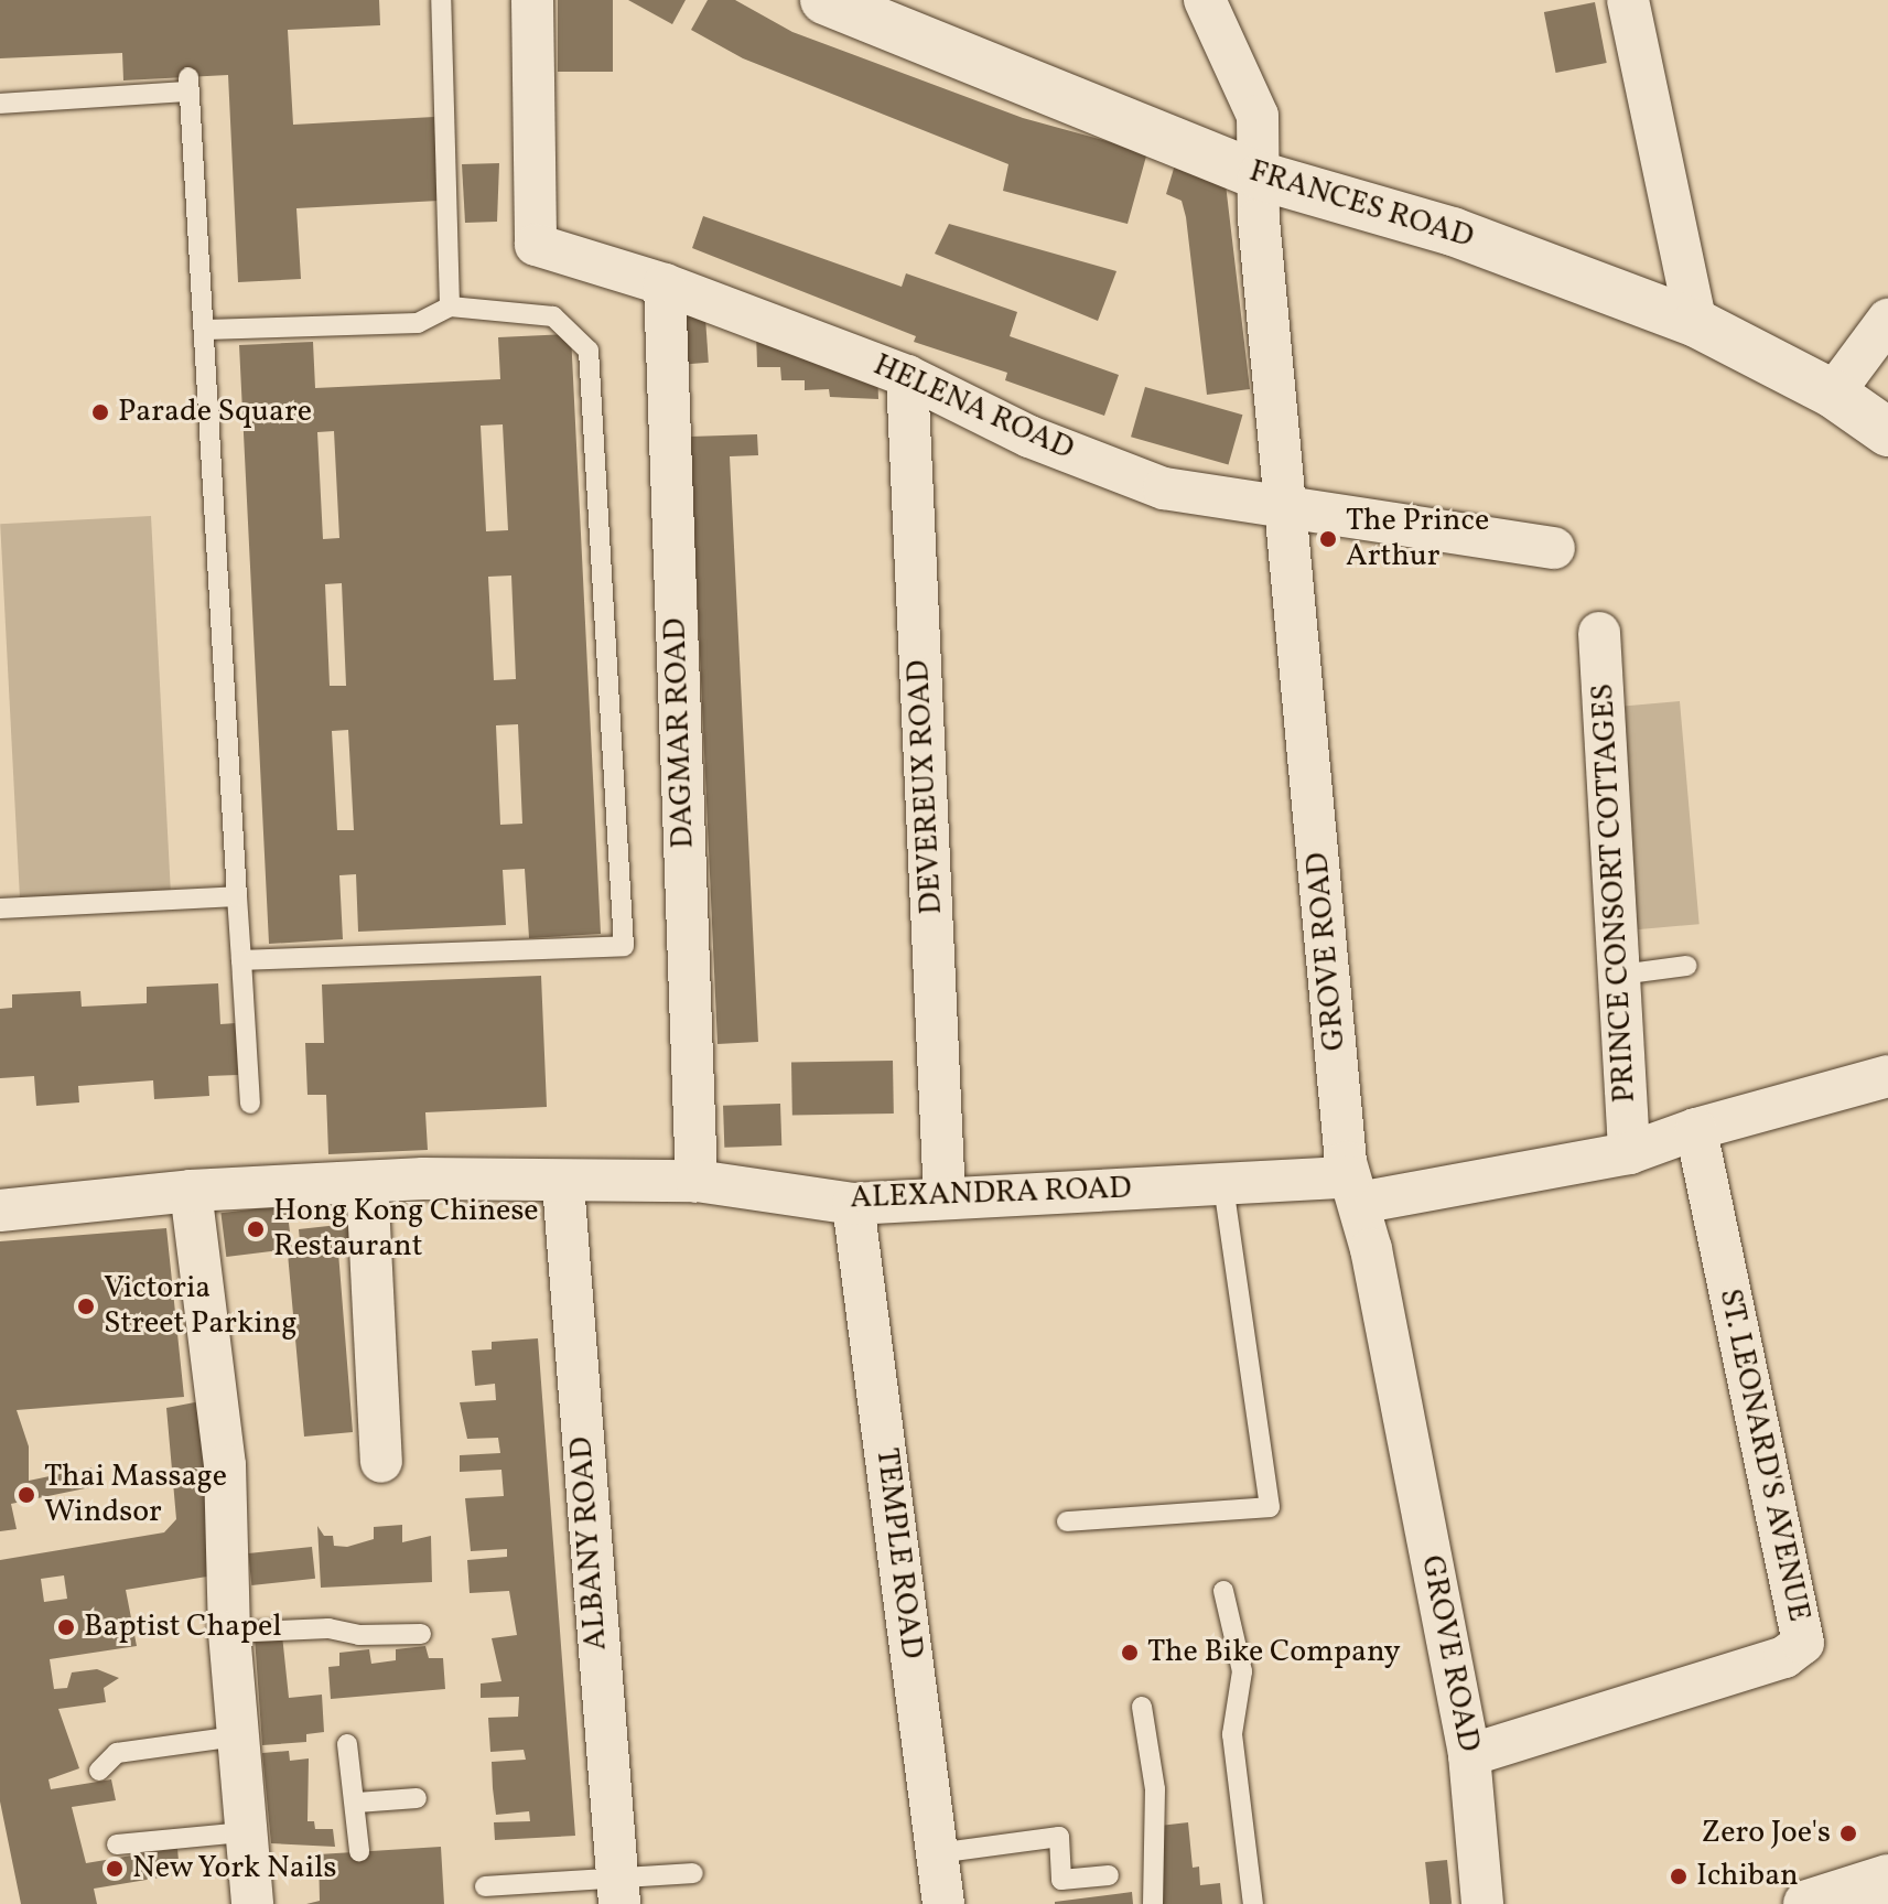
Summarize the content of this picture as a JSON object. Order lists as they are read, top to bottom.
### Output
{
  "streets": {
    "main road": ["FRANCES ROAD"],
    "street": [
      "HELENA ROAD",
      "DAGMAR ROAD",
      "DEVEREUX ROAD",
      "PRINCE CONSORT COTTAGES",
      "GROVE ROAD",
      "ALEXANDRA ROAD",
      "ST. LEONARD'S AVENUE",
      "ALBANY ROAD",
      "TEMPLE ROAD"
    ]
  },
  "crossings": [
    ["FRANCES ROAD", "GROVE ROAD"],
    ["HELENA ROAD", "DAGMAR ROAD"],
    ["HELENA ROAD", "DEVEREUX ROAD"],
    ["HELENA ROAD", "GROVE ROAD"],
    ["DAGMAR ROAD", "ALEXANDRA ROAD"],
    ["DEVEREUX ROAD", "ALEXANDRA ROAD"],
    ["PRINCE CONSORT COTTAGES", "ALEXANDRA ROAD"],
    ["GROVE ROAD", "ALEXANDRA ROAD"],
    ["GROVE ROAD", "ST. LEONARD'S AVENUE"],
    ["ALEXANDRA ROAD", "ST. LEONARD'S AVENUE"],
    ["ALEXANDRA ROAD", "ALBANY ROAD"],
    ["ALEXANDRA ROAD", "TEMPLE ROAD"]
  ],
  "places": [
    "Parade Square",
    "The Prince Arthur",
    "Hong Kong Chinese Restaurant",
    "Victoria Street Parking",
    "Thai Massage Windsor",
    "Baptist Chapel",
    "The Bike Company",
    "Zero Joe's",
    "New York Nails",
    "Ichiban"
  ]
}
